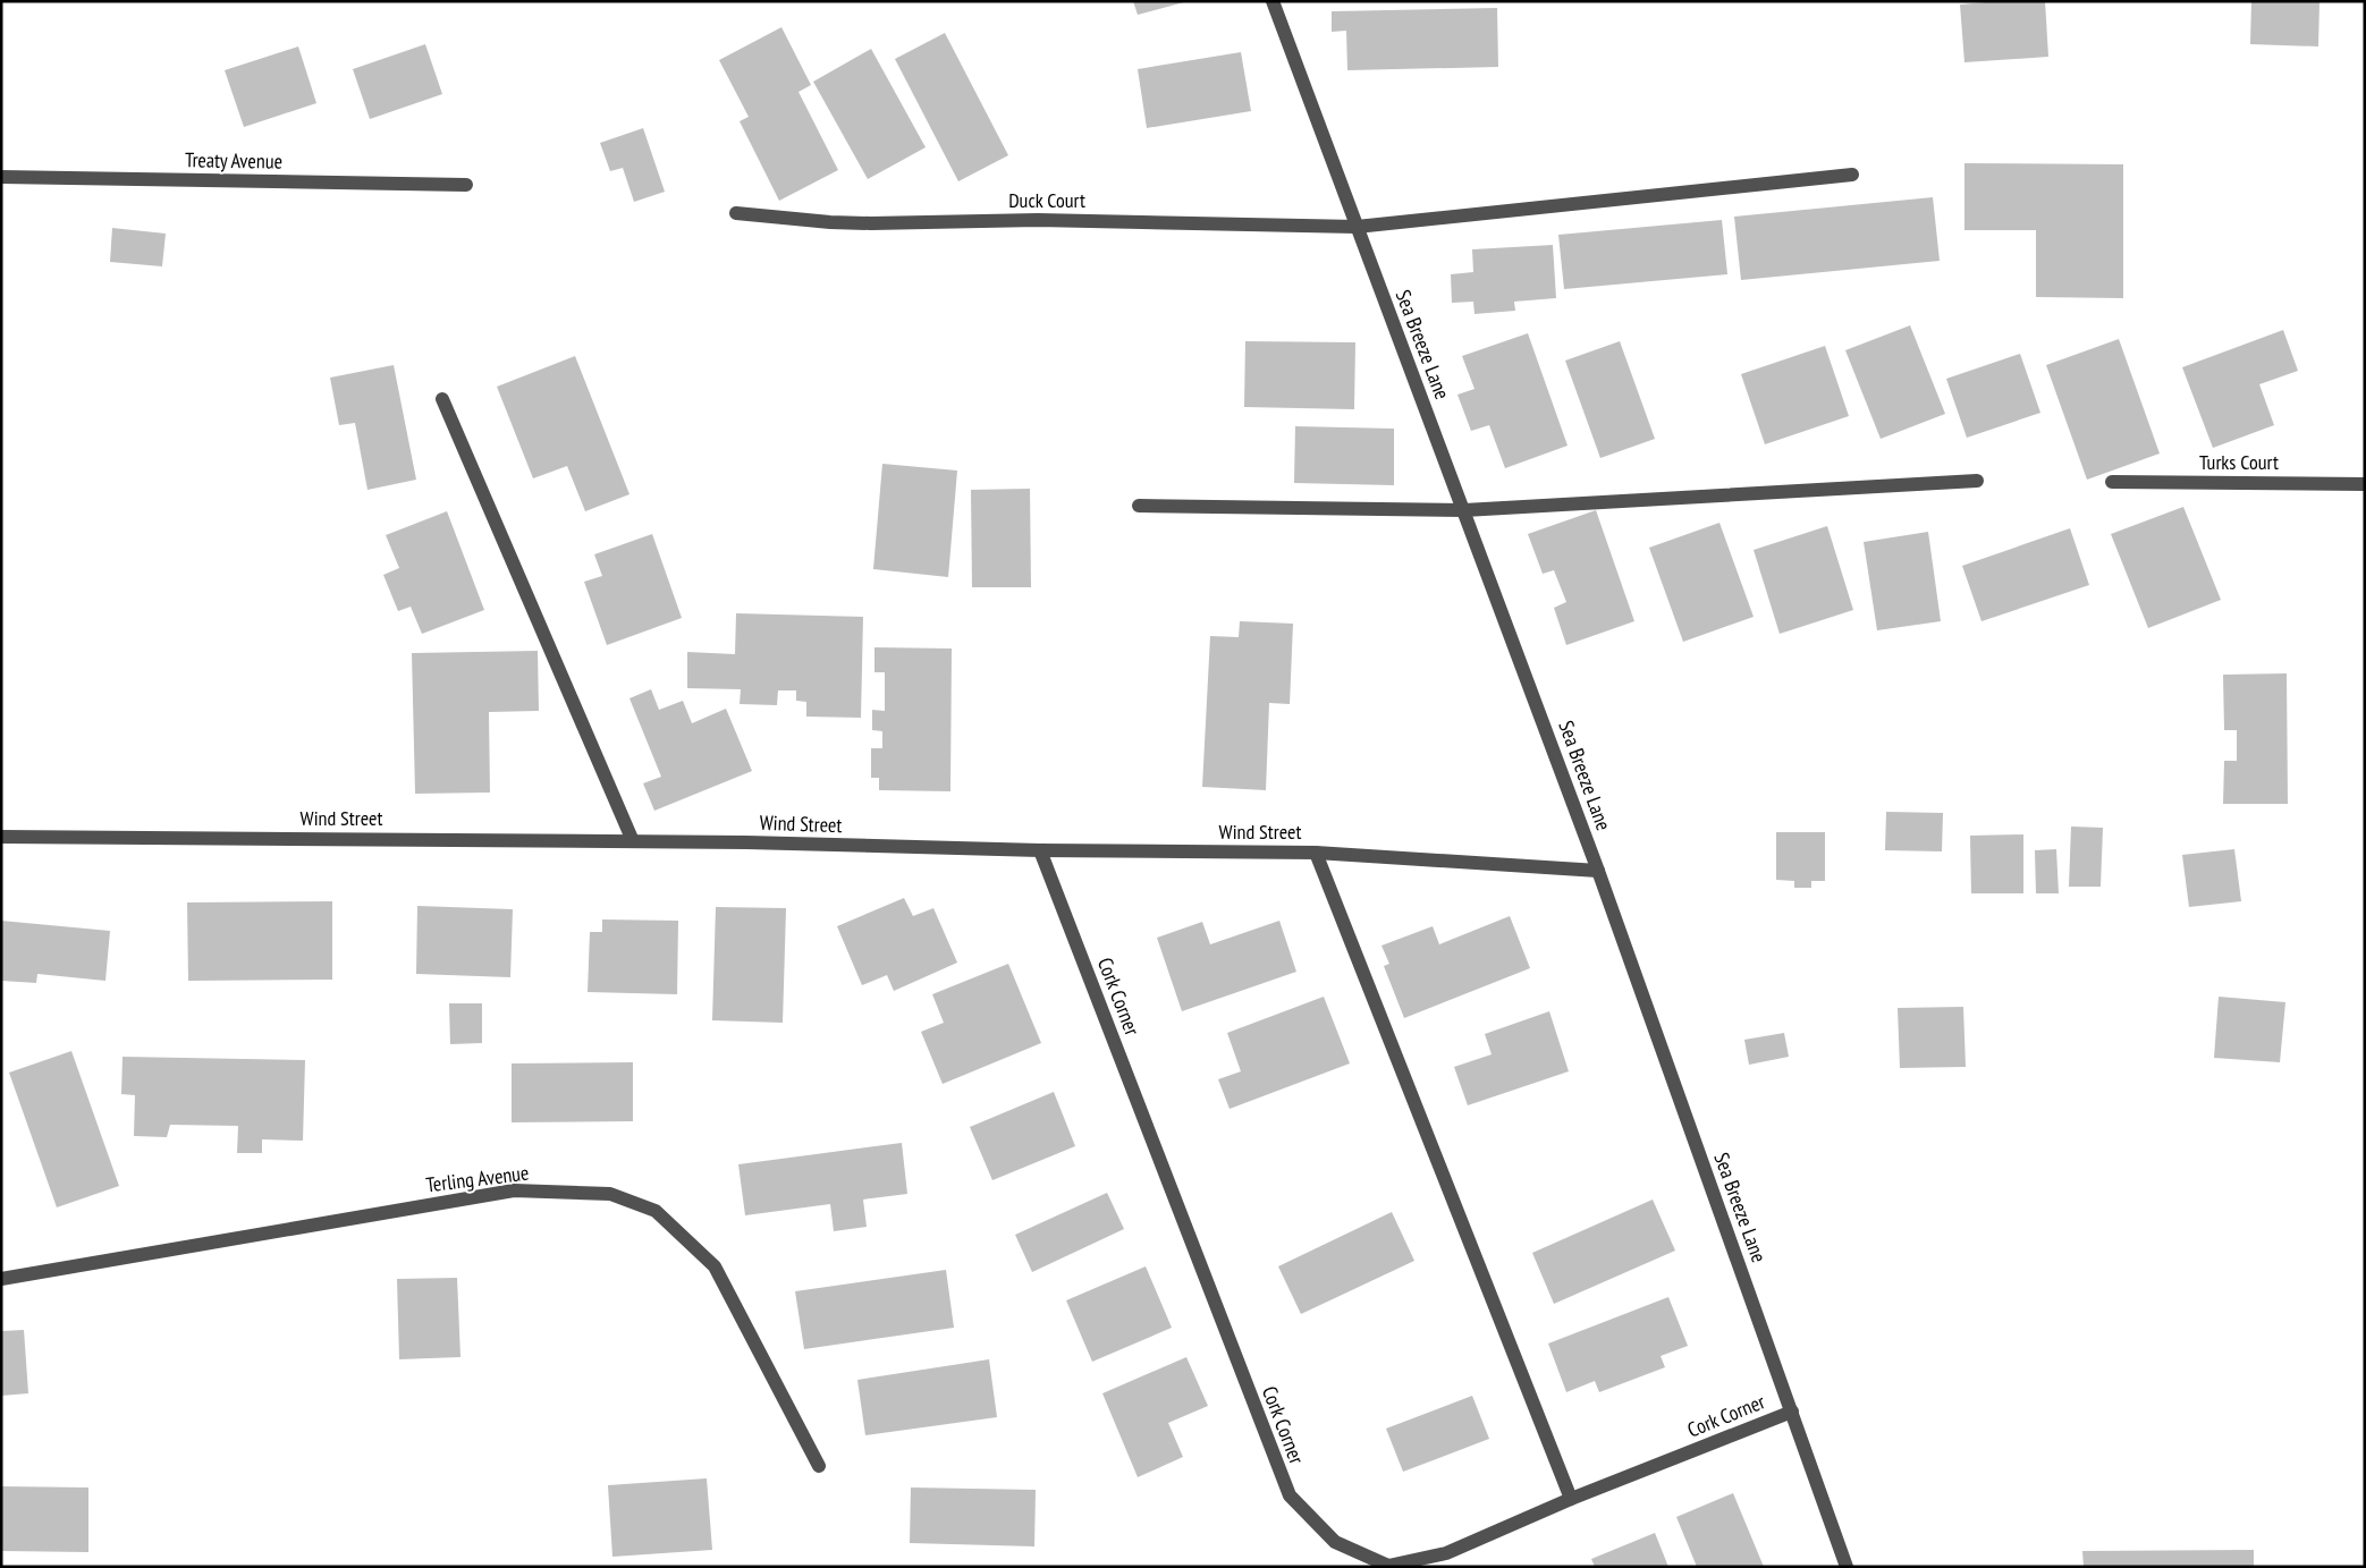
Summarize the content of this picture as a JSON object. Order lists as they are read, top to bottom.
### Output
{
  "streets": {
    "street": [
      "Treaty Avenue",
      "Duck Court",
      "Sea Breeze Lane",
      "Turks Court",
      "Wind Street",
      "Cork Corner",
      "Terling Avenue"
    ]
  },
  "crossings": [
    ["Duck Court", "Sea Breeze Lane"],
    ["Sea Breeze Lane", "Wind Street"],
    ["Sea Breeze Lane", "Cork Corner"],
    ["Wind Street", "Cork Corner"]
  ]
}
